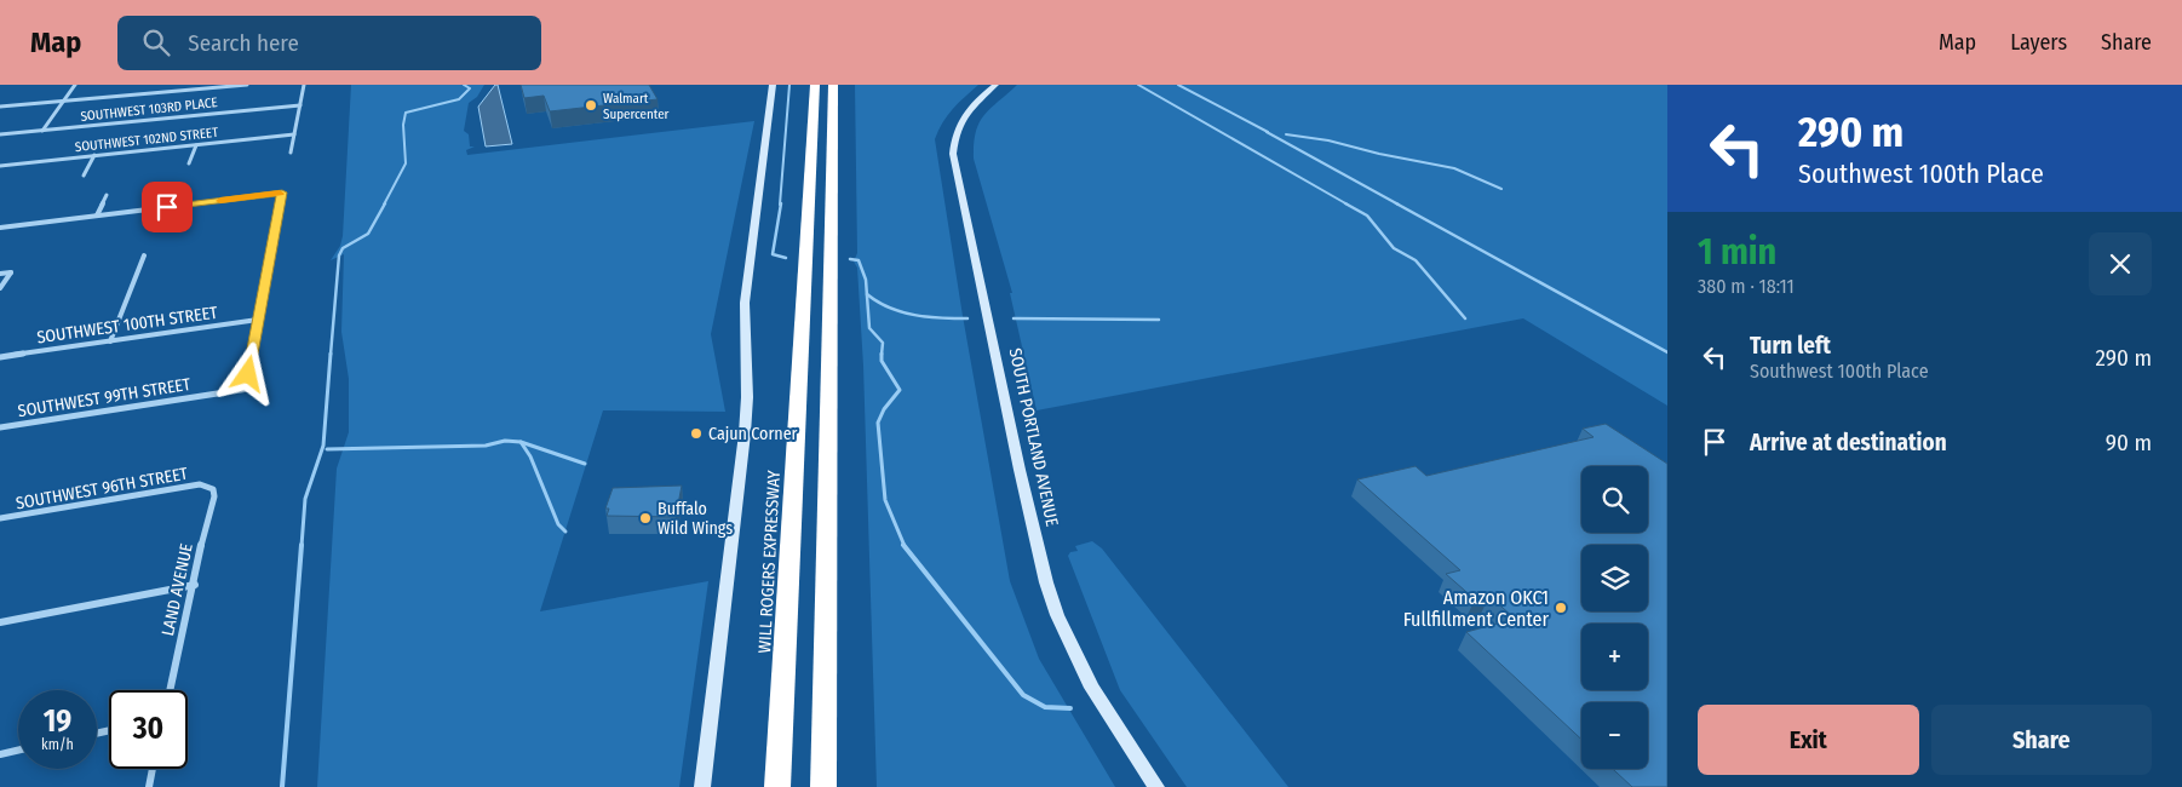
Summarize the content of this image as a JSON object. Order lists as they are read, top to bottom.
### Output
{
  "streets": {
    "highway": ["WILL ROGERS EXPRESSWAY"],
    "main road": ["SOUTH PORTLAND AVENUE"],
    "street": [
      "SOUTHWEST 103RD PLACE",
      "SOUTHWEST 102ND STREET",
      "SOUTHWEST 100TH STREET",
      "SOUTHWEST 99TH STREET",
      "SOUTHWEST 96TH STREET",
      "LAND AVENUE"
    ]
  },
  "crossings": [
    ["SOUTHWEST 100TH STREET", "SOUTHWEST 99TH STREET"],
    ["SOUTHWEST 96TH STREET", "LAND AVENUE"]
  ],
  "places": [
    "Walmart Supercenter",
    "Cajun Corner",
    "Buffalo Wild Wings",
    "Amazon OKC1 Fullfillment Center"
  ],
  "page": {
    "header": "Map",
    "search": "Search here",
    "nav": ["Map", "Layers", "Share"],
    "turn": ["290 m", "Southwest 100th Place"],
    "heading": ["1 min", "380 m · 18:11"],
    "list": [
      {
        "name": "Turn left",
        "note": "Southwest 100th Place",
        "value": "290 m"
      },
      {
        "name": "Arrive at destination",
        "value": "90 m"
      }
    ],
    "map_buttons": ["+", "−"],
    "speed": "19 km/h",
    "limit": "30",
    "buttons": ["Exit", "Share"]
  }
}
